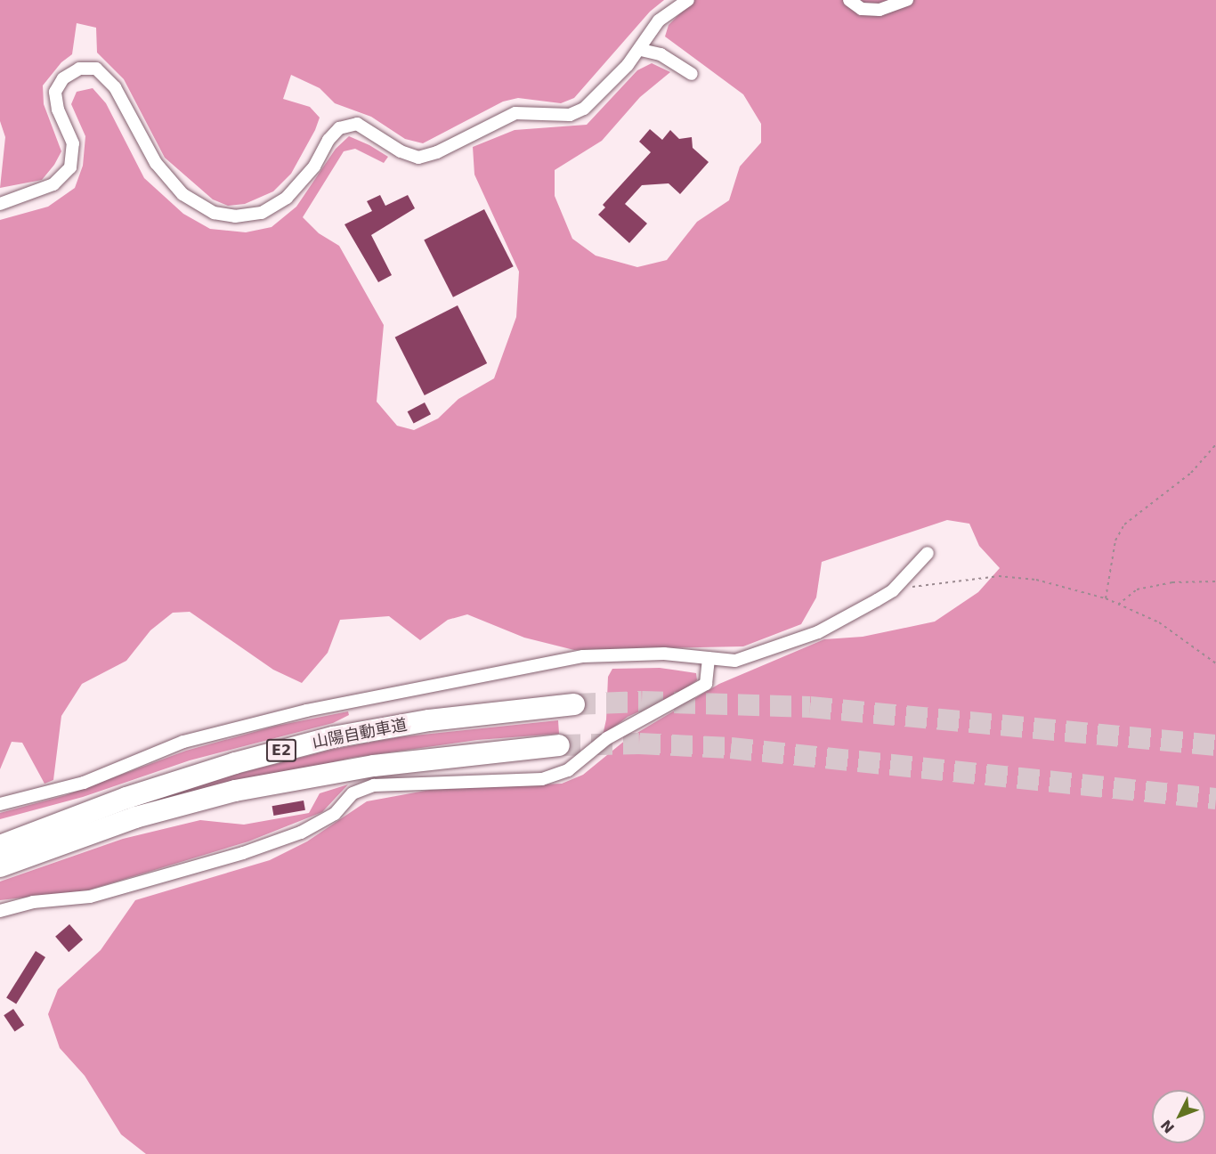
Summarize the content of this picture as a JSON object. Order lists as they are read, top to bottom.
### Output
{
  "streets": {
    "highway": ["山陽自動車道", "E2"]
  },
  "north": "bottom left"
}
